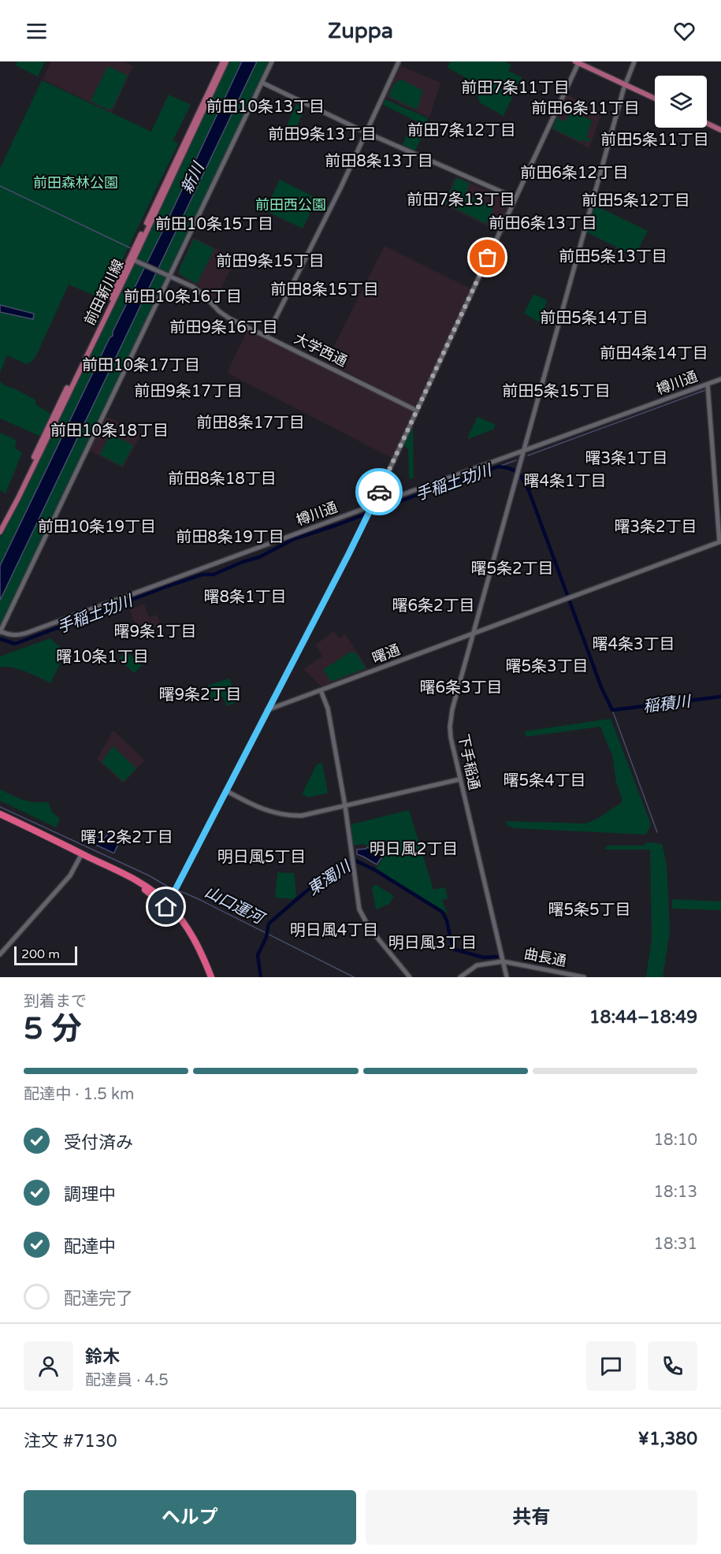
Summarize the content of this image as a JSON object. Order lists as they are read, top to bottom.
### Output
{
  "streets": {
    "main road": ["前田新川線"],
    "street": [
      "大学西通",
      "樽川通",
      "曙通",
      "下手稲通",
      "曲長通"
    ]
  },
  "crossings": [
    ["前田新川線", "大学西通"],
    ["樽川通", "下手稲通"],
    ["曙通", "下手稲通"],
    ["下手稲通", "曲長通"]
  ],
  "districts": [
    "前田7条11丁目",
    "前田10条13丁目",
    "前田6条11丁目",
    "前田7条12丁目",
    "前田9条13丁目",
    "前田5条11丁目",
    "前田8条13丁目",
    "前田6条12丁目",
    "前田7条13丁目",
    "前田5条12丁目",
    "前田6条13丁目",
    "前田10条15丁目",
    "前田5条13丁目",
    "前田9条15丁目",
    "前田8条15丁目",
    "前田10条16丁目",
    "前田5条14丁目",
    "前田9条16丁目",
    "前田4条14丁目",
    "前田10条17丁目",
    "前田9条17丁目",
    "前田5条15丁目",
    "前田8条17丁目",
    "前田10条18丁目",
    "曙3条1丁目",
    "前田8条18丁目",
    "曙4条1丁目",
    "前田10条19丁目",
    "曙3条2丁目",
    "前田8条19丁目",
    "曙5条2丁目",
    "曙8条1丁目",
    "曙6条2丁目",
    "曙9条1丁目",
    "曙4条3丁目",
    "曙10条1丁目",
    "曙5条3丁目",
    "曙6条3丁目",
    "曙9条2丁目",
    "曙5条4丁目",
    "曙12条2丁目",
    "明日風2丁目",
    "明日風5丁目",
    "曙5条5丁目",
    "明日風4丁目",
    "明日風3丁目"
  ],
  "water": [
    "新川",
    "手稲土功川",
    "稲積川",
    "東濁川",
    "山口運河"
  ],
  "parks": ["前田森林公園", "前田西公園"],
  "scale_bar": "200 m",
  "page": {
    "header": "Zuppa",
    "scale": "200 m",
    "heading": ["5 分", "到着まで", "18:44–18:49"],
    "panel": [
      "鈴木",
      "配達員 · 4.5",
      "注文 #7130",
      "¥1,380"
    ],
    "bar": "配達中 · 1.5 km",
    "list": [
      ["受付済み", "18:10"],
      ["調理中", "18:13"],
      ["配達中", "18:31"],
      "配達完了"
    ],
    "buttons": ["ヘルプ", "共有"]
  }
}
